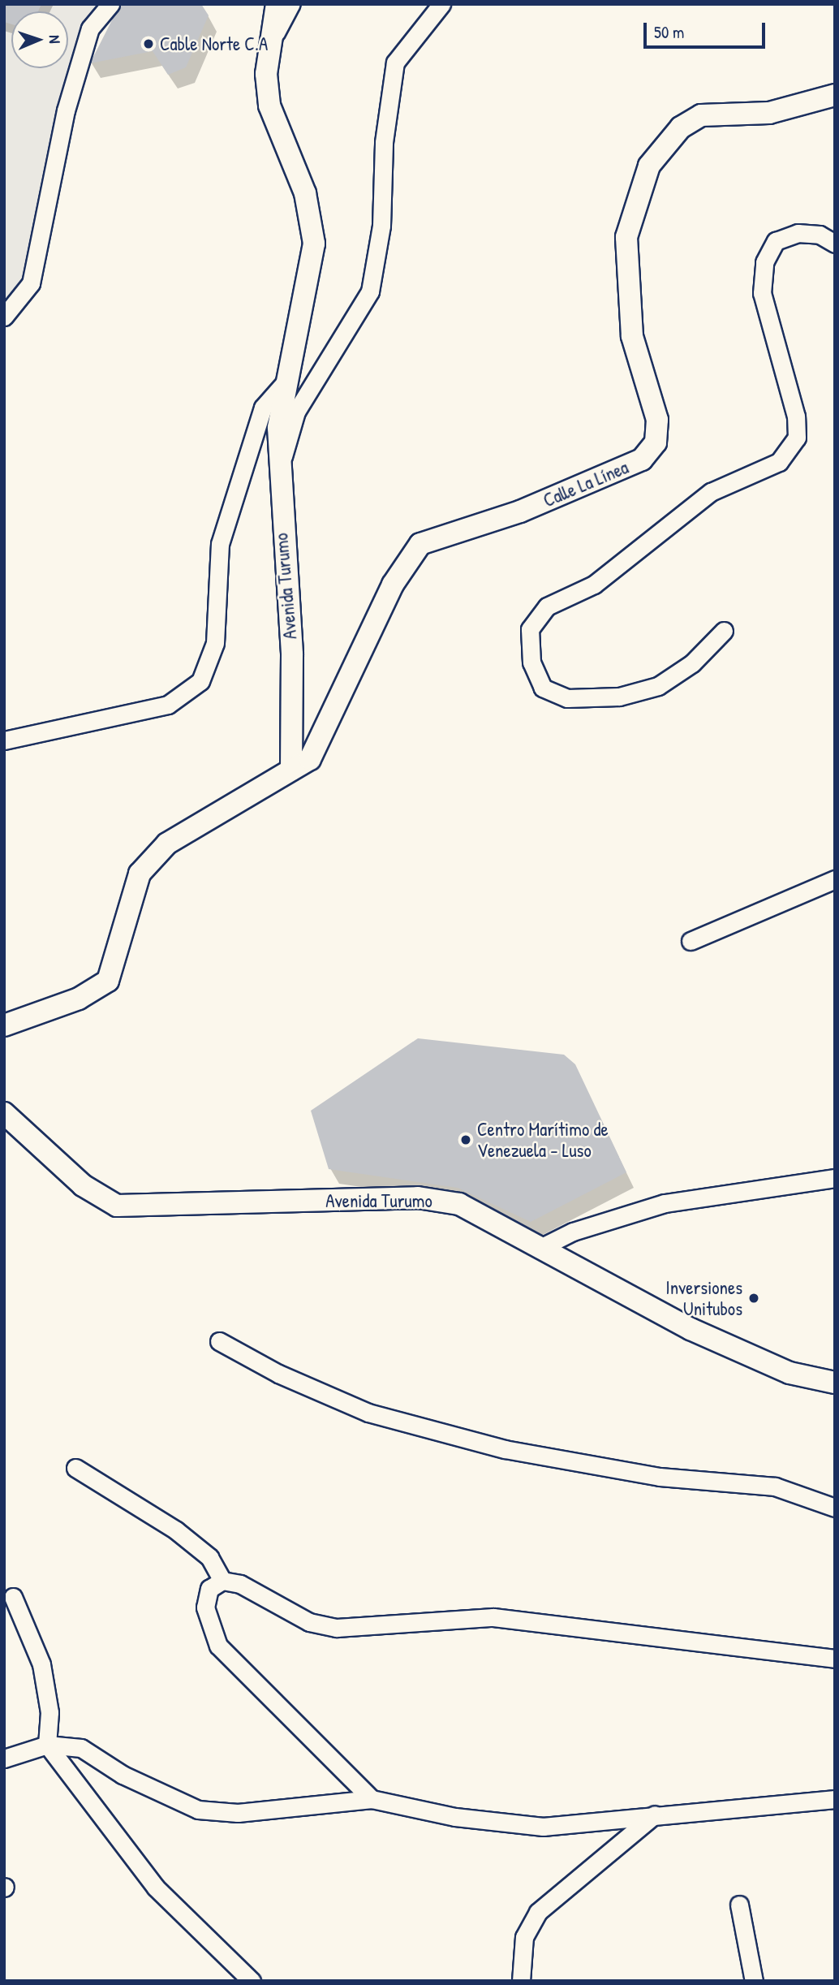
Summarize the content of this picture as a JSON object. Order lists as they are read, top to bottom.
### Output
{
  "streets": {
    "street": ["Calle La Línea", "Avenida Turumo"]
  },
  "crossings": [
    ["Calle La Línea", "Avenida Turumo"]
  ],
  "places": ["Cable Norte C.A", "Centro Marítimo de Venezuela - Luso", "Inversiones Unitubos"],
  "scale_bar": "50 m",
  "north": "right"
}
